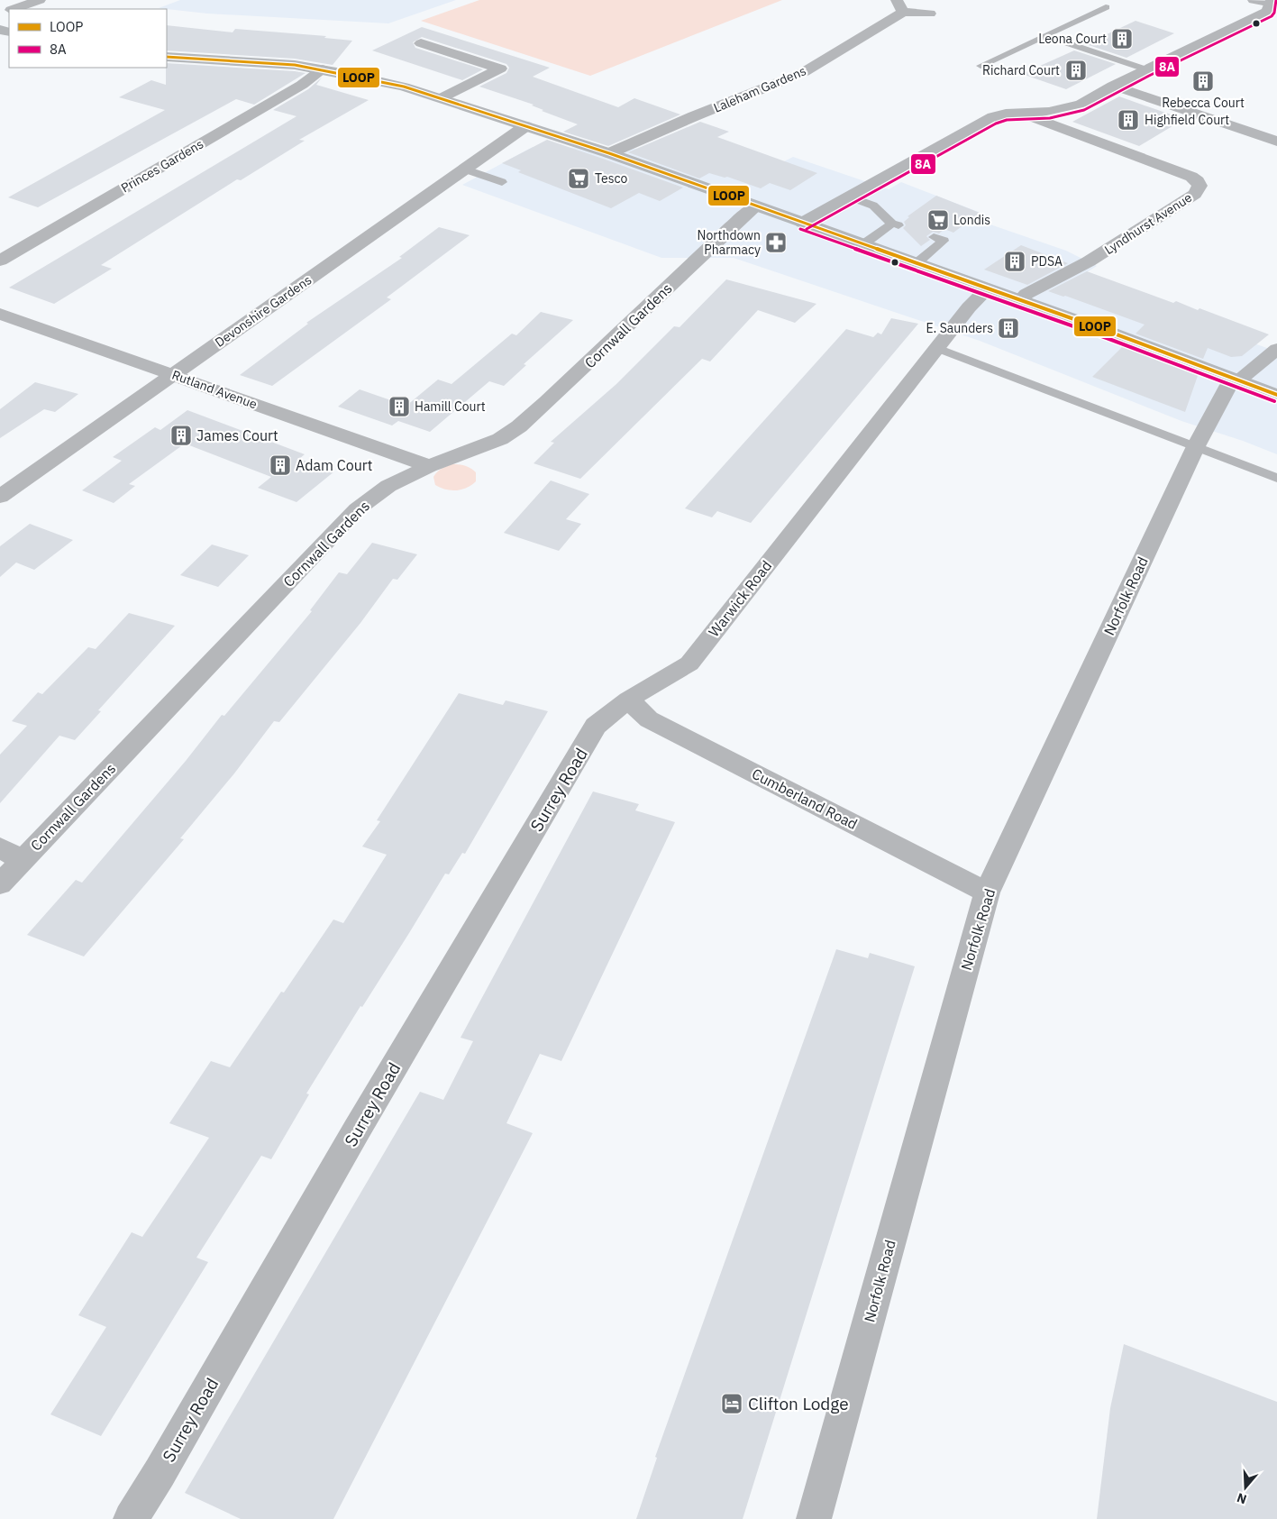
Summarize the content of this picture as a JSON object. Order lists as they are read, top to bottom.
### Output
{
  "streets": {
    "street": [
      "Laleham Gardens",
      "Princes Gardens",
      "Lyndhurst Avenue",
      "Devonshire Gardens",
      "Cornwall Gardens",
      "Rutland Avenue",
      "Norfolk Road",
      "Warwick Road",
      "Surrey Road",
      "Cumberland Road"
    ]
  },
  "crossings": [
    ["Devonshire Gardens", "Rutland Avenue"],
    ["Cornwall Gardens", "Rutland Avenue"],
    ["Norfolk Road", "Cumberland Road"],
    ["Warwick Road", "Surrey Road"],
    ["Warwick Road", "Cumberland Road"],
    ["Surrey Road", "Cumberland Road"]
  ],
  "places": {
    "building": [
      "Leona Court",
      "Richard Court",
      "Rebecca Court",
      "Highfield Court",
      "PDSA",
      "E. Saunders",
      "Hamill Court",
      "James Court",
      "Adam Court"
    ],
    "supermarket": ["Tesco", "Londis"],
    "pharmacy": ["Northdown Pharmacy"],
    "hotel": ["Clifton Lodge"]
  },
  "lines": ["transit line 8A", "transit line LOOP"],
  "legend": ["LOOP", "8A"],
  "north": "bottom"
}
